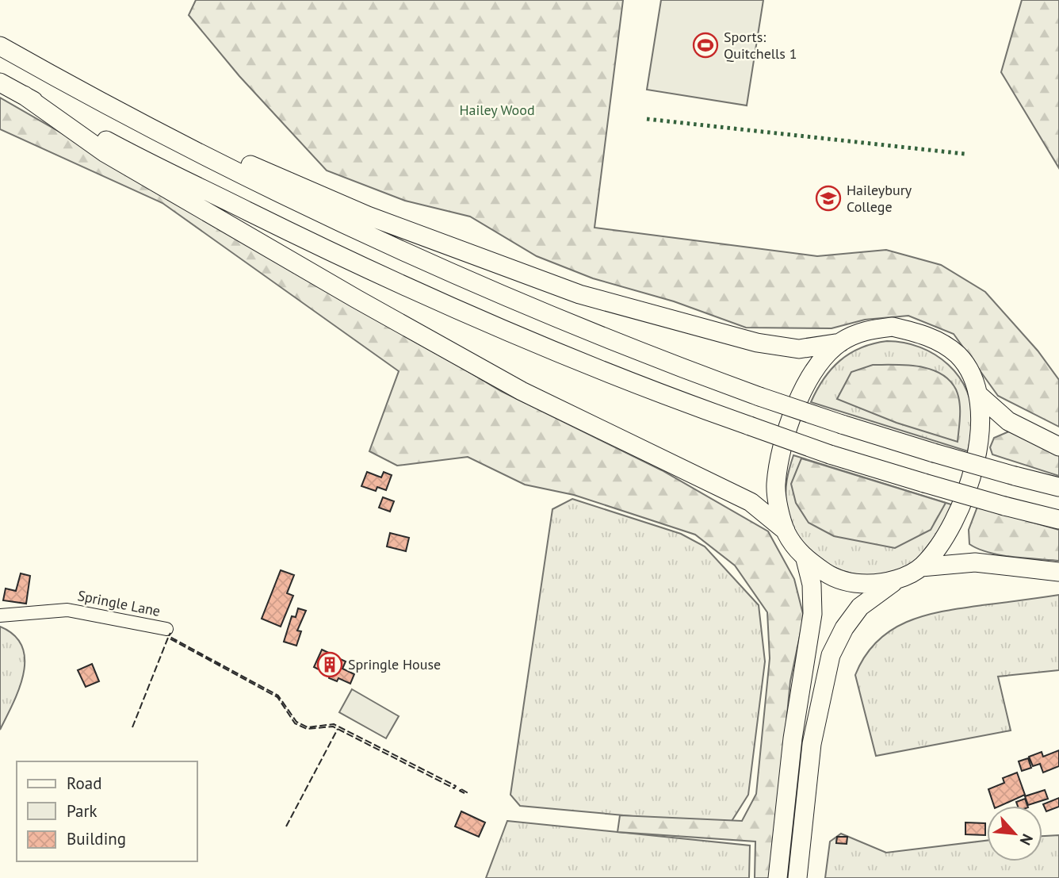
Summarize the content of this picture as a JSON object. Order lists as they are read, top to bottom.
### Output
{
  "streets": {
    "street": ["Springle Lane"]
  },
  "parks": ["Hailey Wood"],
  "places": {
    "sports": ["Sports: Quitchells 1"],
    "school or university": ["Haileybury College"],
    "building": ["Springle House"]
  },
  "legend": ["Road", "Park", "Building"],
  "north": "bottom right"
}
